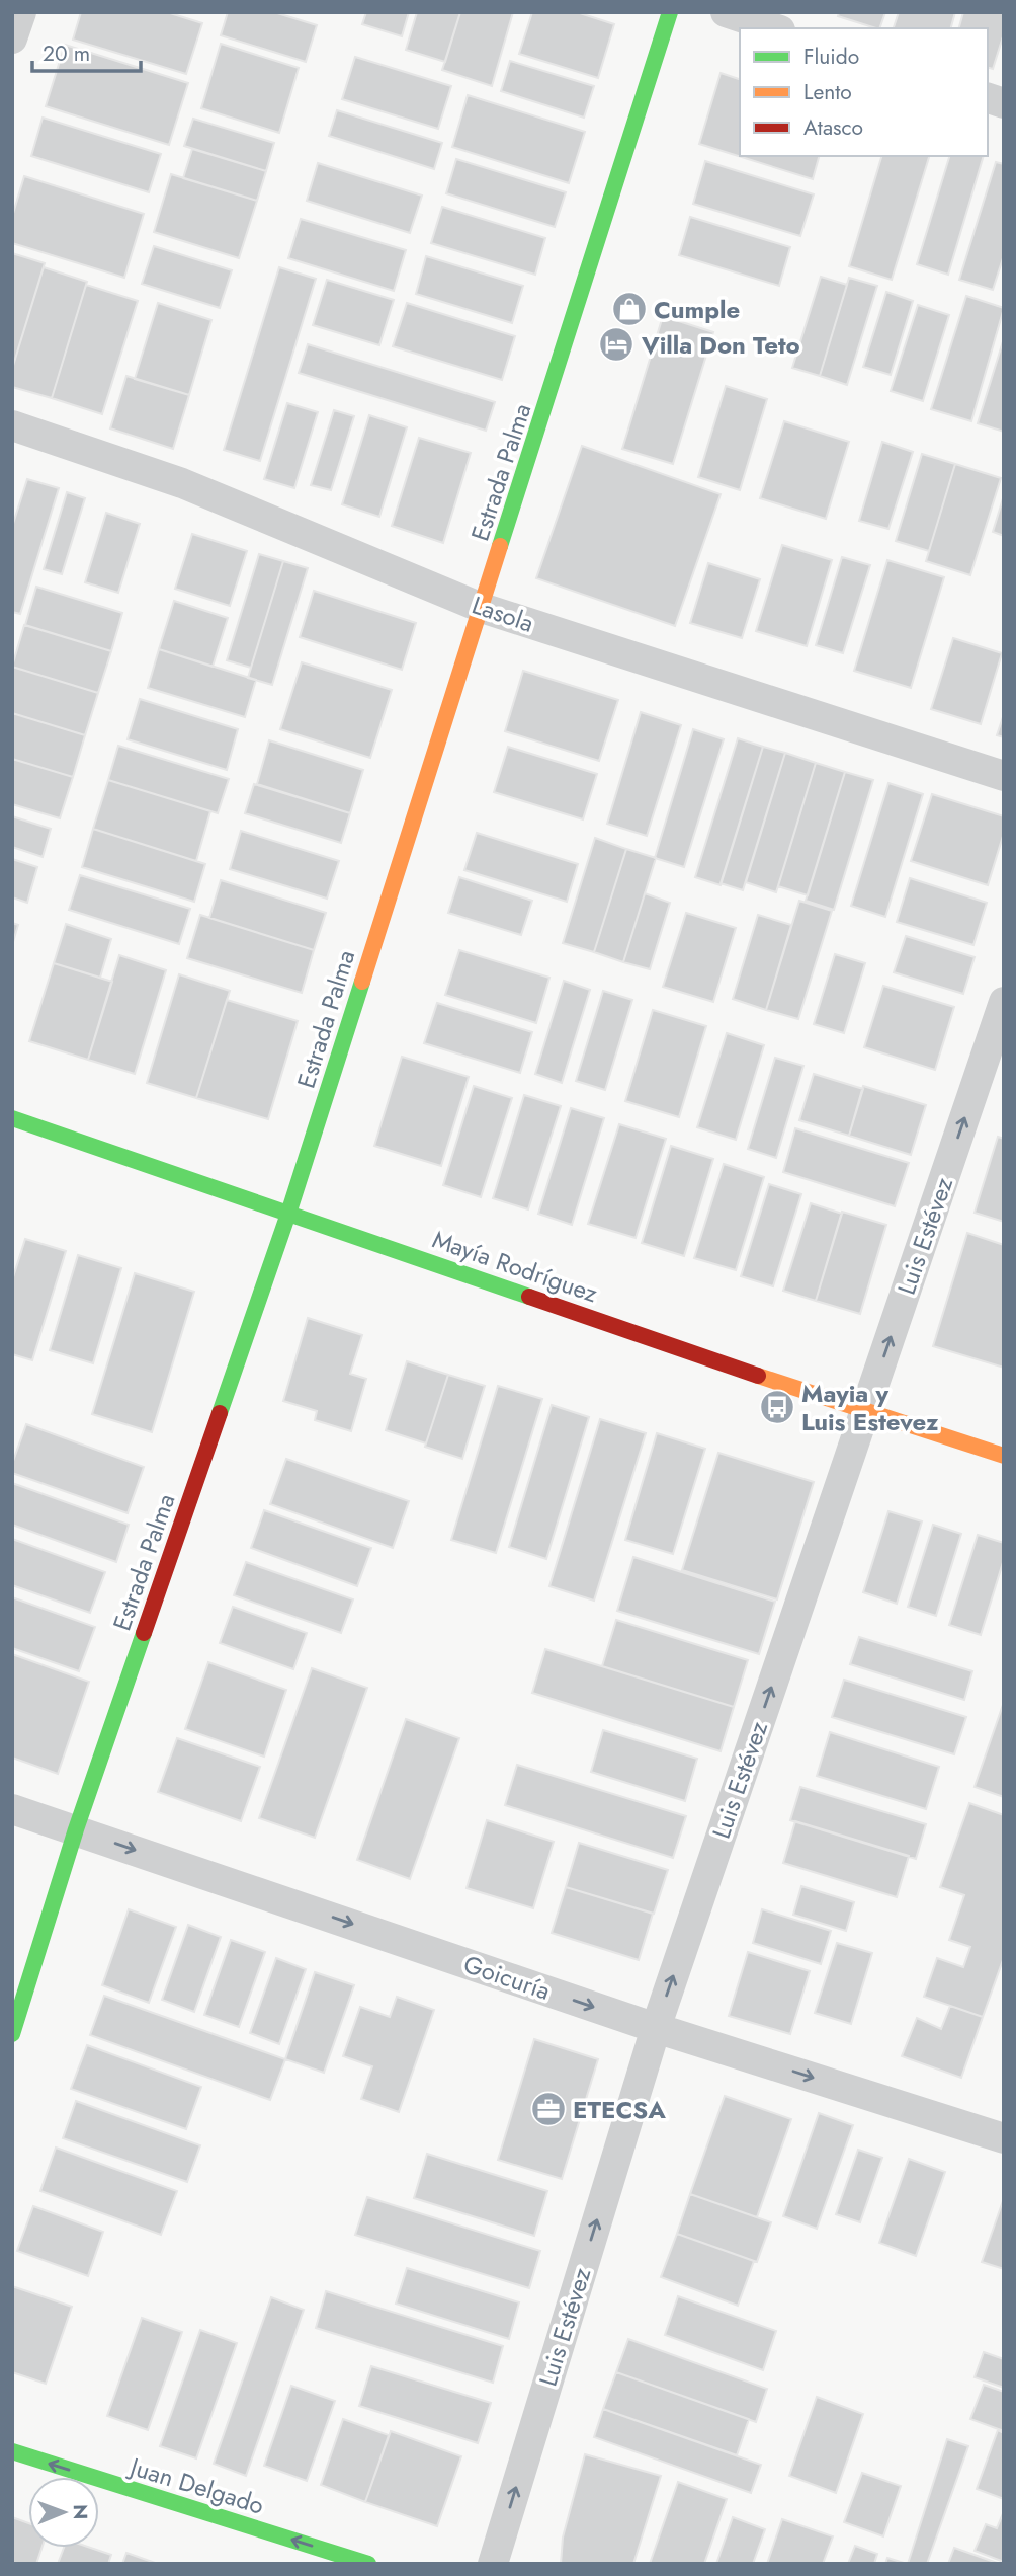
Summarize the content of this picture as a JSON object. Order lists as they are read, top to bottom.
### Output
{
  "streets": {
    "street": [
      "Estrada Palma",
      "Lasola",
      "Luis Estévez",
      "Mayía Rodríguez",
      "Goicuría",
      "Juan Delgado"
    ]
  },
  "crossings": [
    ["Estrada Palma", "Lasola"],
    ["Estrada Palma", "Mayía Rodríguez"],
    ["Estrada Palma", "Goicuría"],
    ["Luis Estévez", "Mayía Rodríguez"],
    ["Luis Estévez", "Goicuría"]
  ],
  "one_way": ["Luis Estévez", "Goicuría", "Juan Delgado"],
  "places": {
    "shop": ["Cumple"],
    "hotel": ["Villa Don Teto"],
    "bus stop": ["Mayia y Luis Estevez"],
    "office": ["ETECSA"]
  },
  "legend": ["Fluido", "Lento", "Atasco"],
  "scale_bar": "20 m",
  "north": "right"
}
